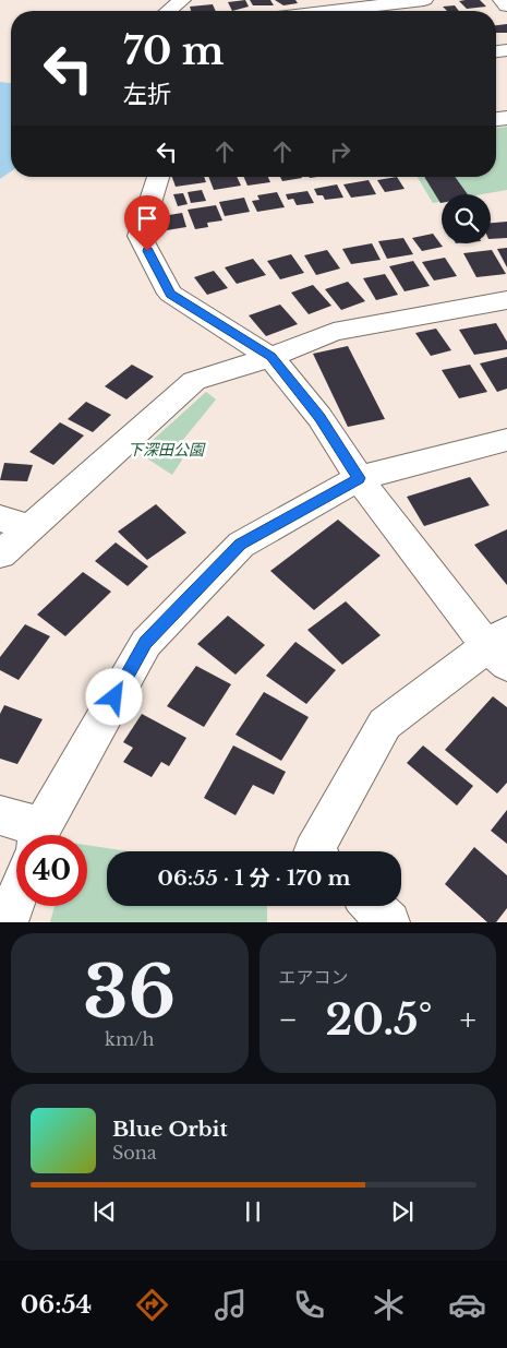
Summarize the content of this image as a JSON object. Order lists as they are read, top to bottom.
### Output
{
  "parks": ["下深田公園"],
  "page": {
    "turn": ["70 m", "左折"],
    "limit": "40",
    "trip": "06:55 · 1 分 · 170 m",
    "tile": [
      ["36", "km/h"],
      "エアコン"
    ],
    "heat": ["−", "20.5°", "+"],
    "song": ["Blue Orbit", "Sona"],
    "tabs": "06:54"
  }
}
